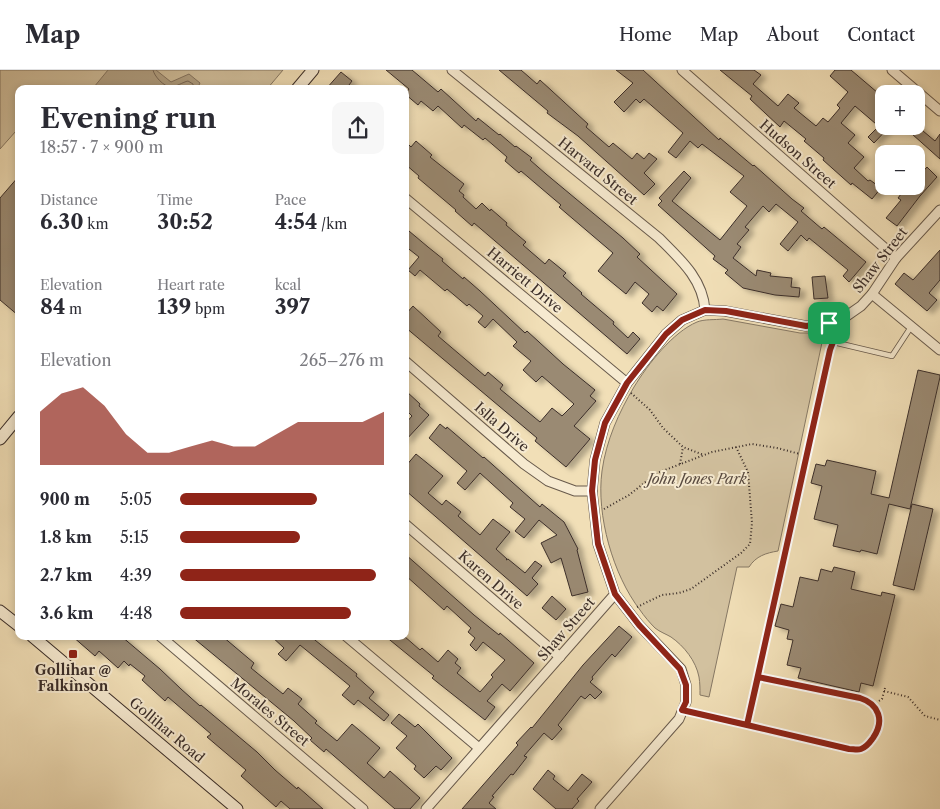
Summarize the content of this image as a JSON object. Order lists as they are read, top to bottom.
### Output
{
  "streets": {
    "main road": ["Gollihar Road"],
    "street": [
      "Hudson Street",
      "Harvard Street",
      "Shaw Street",
      "Harriett Drive",
      "Islla Drive",
      "Karen Drive",
      "Morales Street"
    ]
  },
  "crossings": [
    ["Hudson Street", "Shaw Street"],
    ["Harvard Street", "Shaw Street"],
    ["Shaw Street", "Harriett Drive"],
    ["Shaw Street", "Islla Drive"],
    ["Shaw Street", "Karen Drive"]
  ],
  "parks": ["John Jones Park"],
  "places": {
    "transit": ["Gollihar @ Falkinson"]
  },
  "page": {
    "header": "Map",
    "nav": [
      "Home",
      "Map",
      "About",
      "Contact"
    ],
    "map_buttons": ["+", "−"],
    "heading": ["Evening run", "18:57 · 7 × 900 m"],
    "stats": [
      ["Distance", "6.30 km"],
      ["Time", "30:52"],
      ["Pace", "4:54 /km"],
      ["Elevation", "84 m"],
      ["Heart rate", "139 bpm"],
      ["kcal", "397"]
    ],
    "chart": ["Elevation", "265–276 m"],
    "list": [
      {
        "name": "900 m",
        "note": "5:05"
      },
      {
        "name": "1.8 km",
        "note": "5:15"
      },
      {
        "name": "2.7 km",
        "note": "4:39"
      },
      {
        "name": "3.6 km",
        "note": "4:48"
      }
    ]
  }
}
